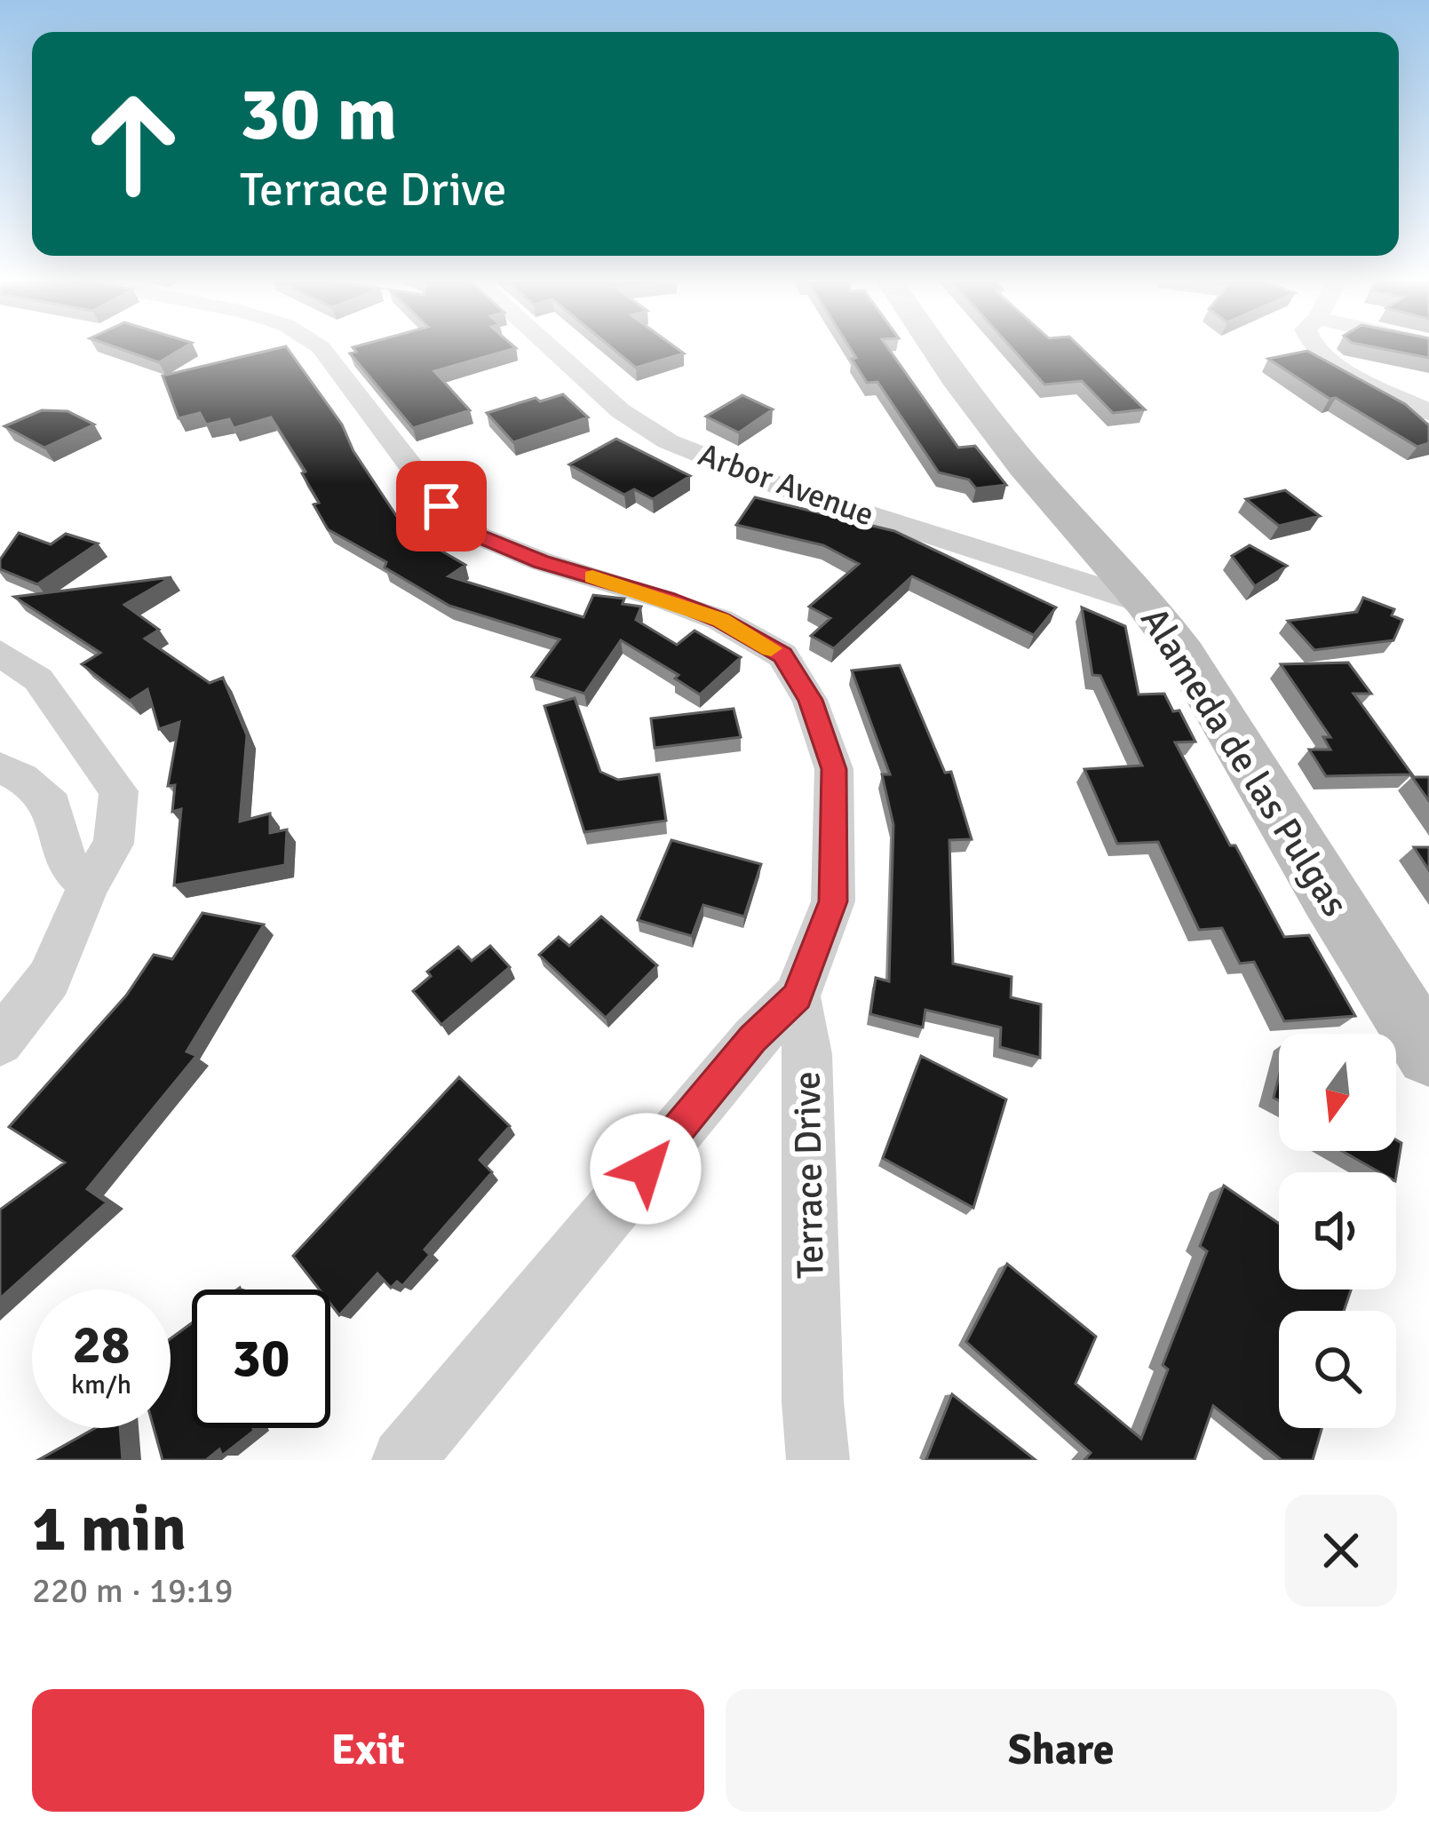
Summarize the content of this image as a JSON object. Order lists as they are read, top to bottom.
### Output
{
  "streets": {
    "main road": ["Alameda de las Pulgas"],
    "street": ["Arbor Avenue", "Terrace Drive"]
  },
  "crossings": [
    ["Arbor Avenue", "Alameda de las Pulgas"]
  ],
  "north": "bottom",
  "page": {
    "turn": ["30 m", "Terrace Drive"],
    "speed": "28 km/h",
    "limit": "30",
    "heading": ["1 min", "220 m · 19:19"],
    "buttons": ["Exit", "Share"]
  }
}
